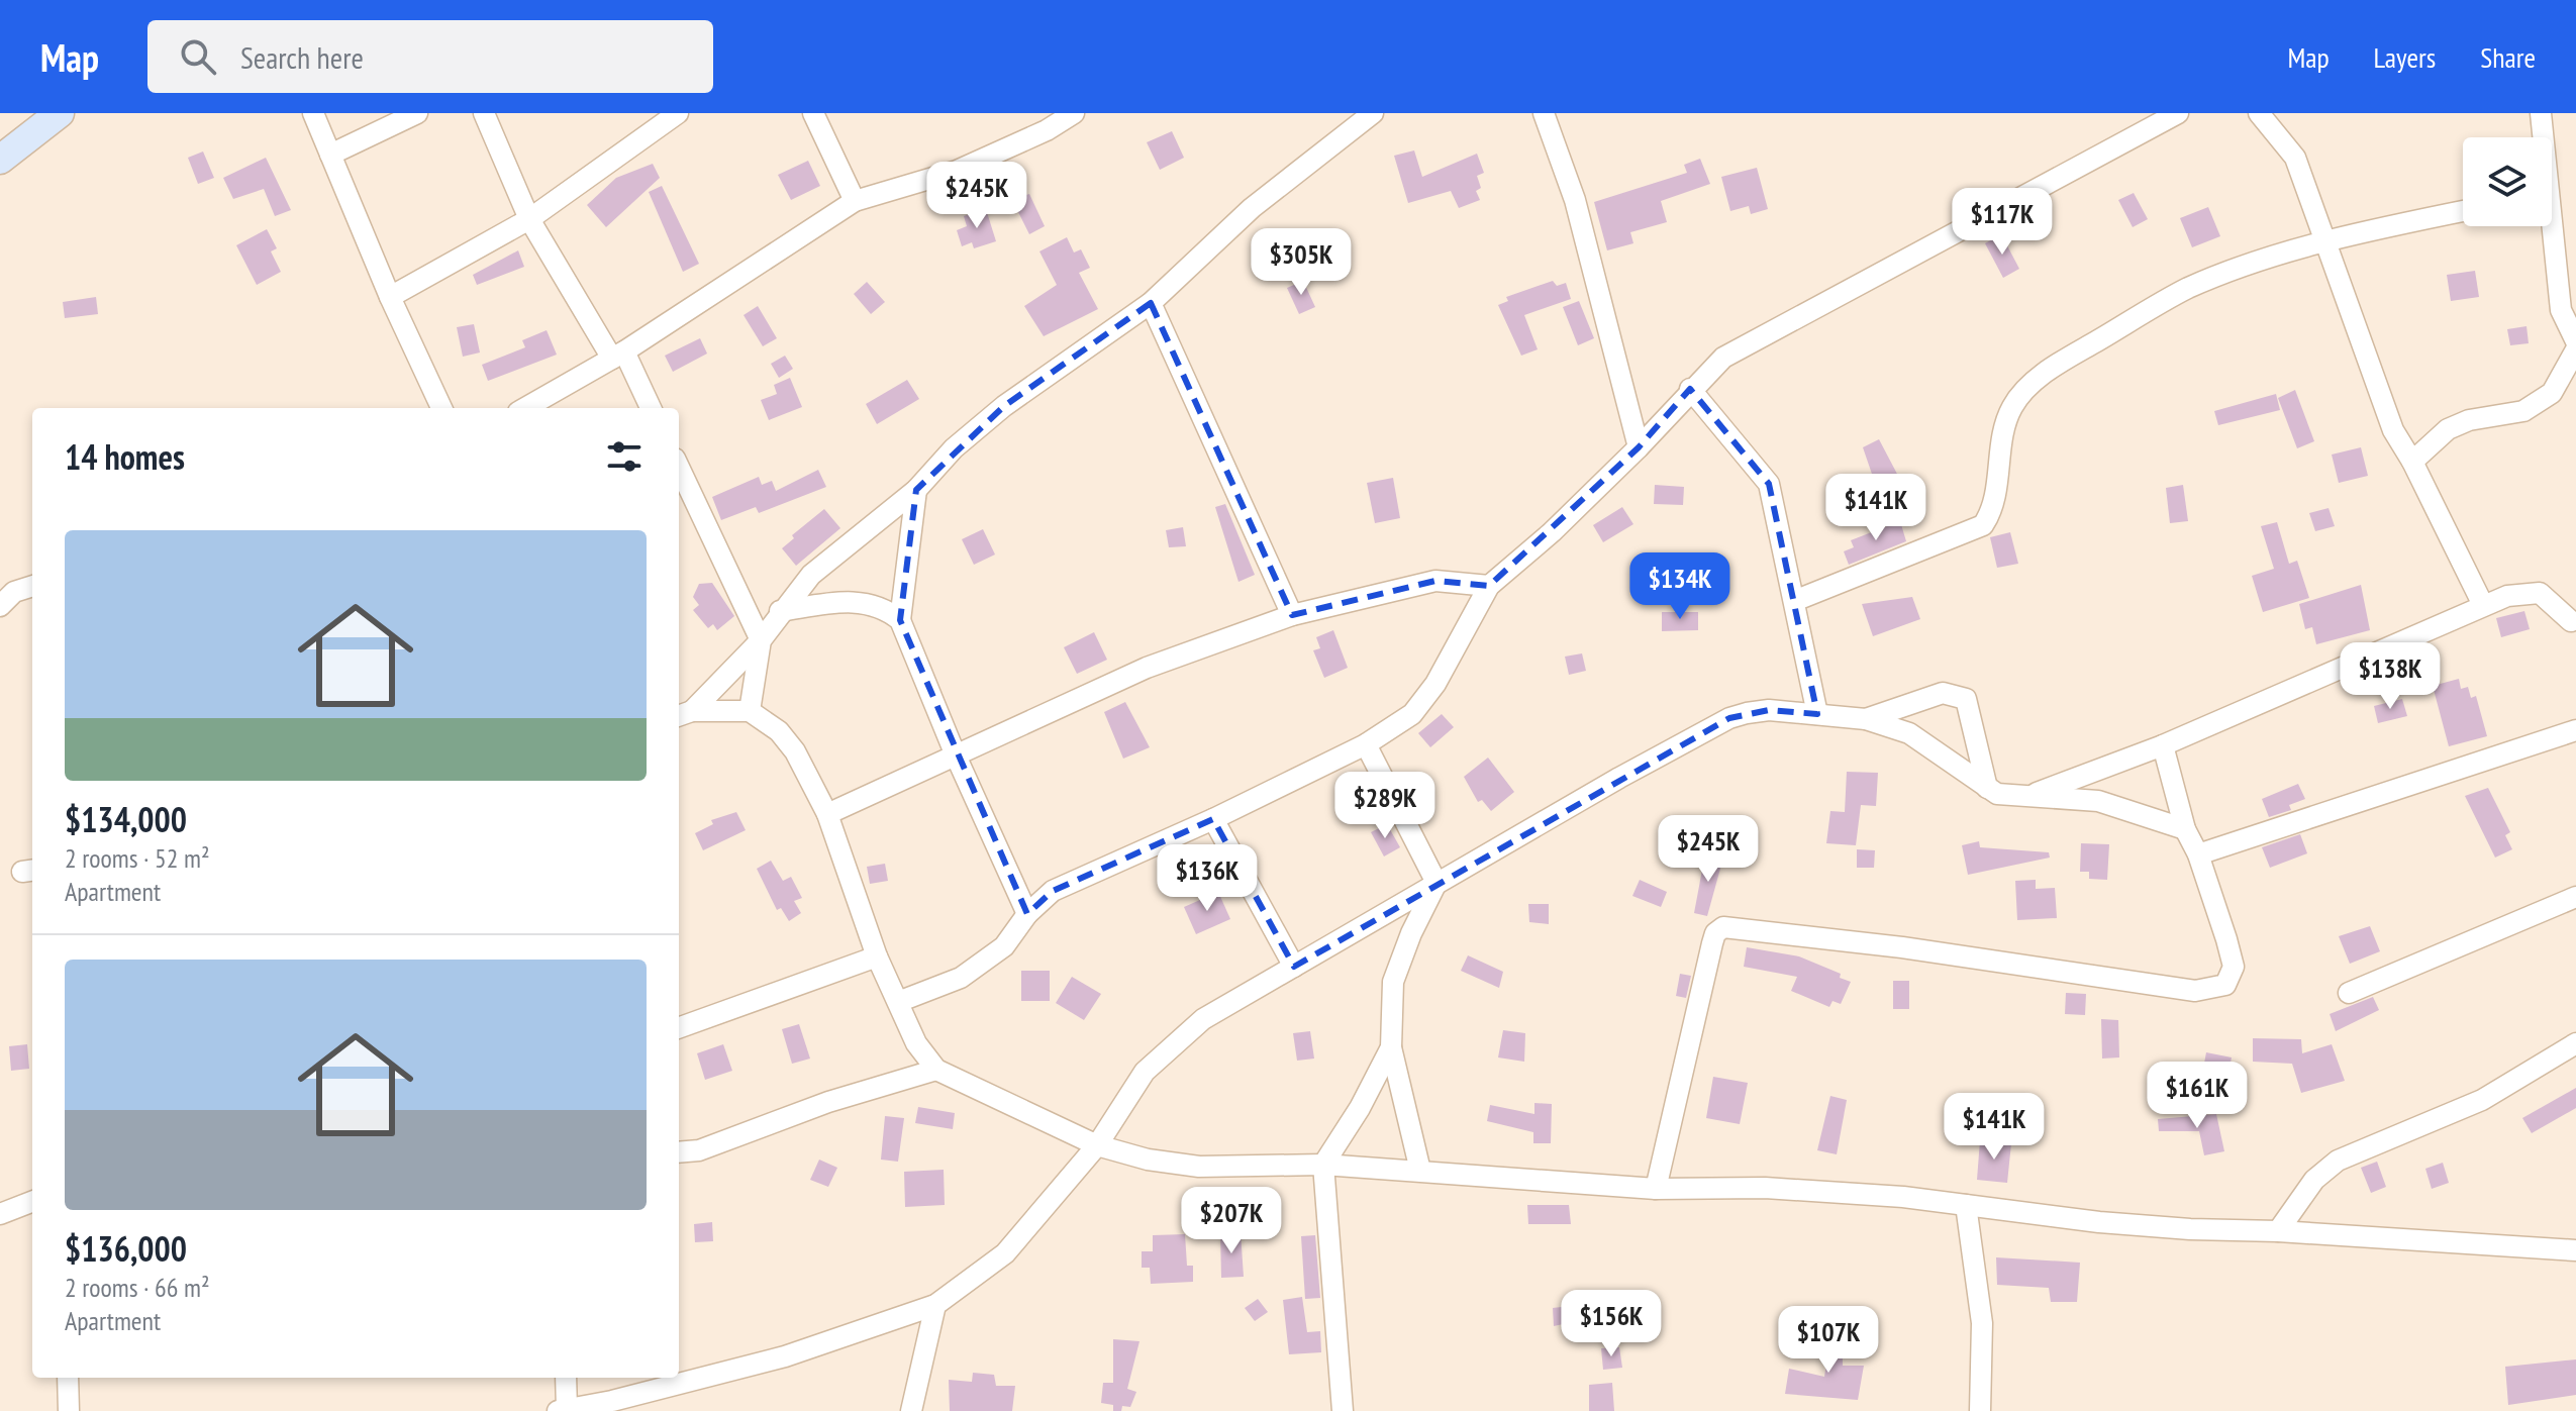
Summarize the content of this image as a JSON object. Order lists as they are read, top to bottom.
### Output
{
  "page": {
    "header": "Map",
    "search": "Search here",
    "nav": ["Map", "Layers", "Share"],
    "price": [
      "$245K",
      "$117K",
      "$305K",
      "$141K",
      "$134K",
      "$138K",
      "$289K",
      "$245K",
      "$136K",
      "$161K",
      "$141K",
      "$207K",
      "$156K",
      "$107K"
    ],
    "heading": "14 homes",
    "list": [
      {
        "name": "$134,000",
        "note": "2 rooms · 52 m² · Apartment"
      },
      {
        "name": "$136,000",
        "note": "2 rooms · 66 m² · Apartment"
      }
    ]
  }
}
